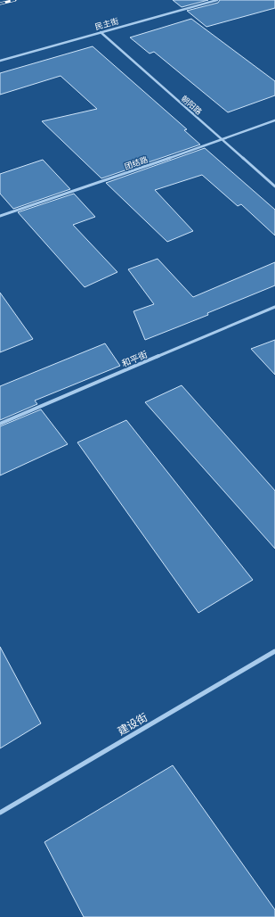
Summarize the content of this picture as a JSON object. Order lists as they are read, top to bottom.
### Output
{
  "streets": {
    "street": [
      "民主街",
      "朝阳路",
      "团结路",
      "和平街",
      "建设街"
    ]
  },
  "crossings": [
    ["民主街", "朝阳路"],
    ["朝阳路", "团结路"]
  ]
}
